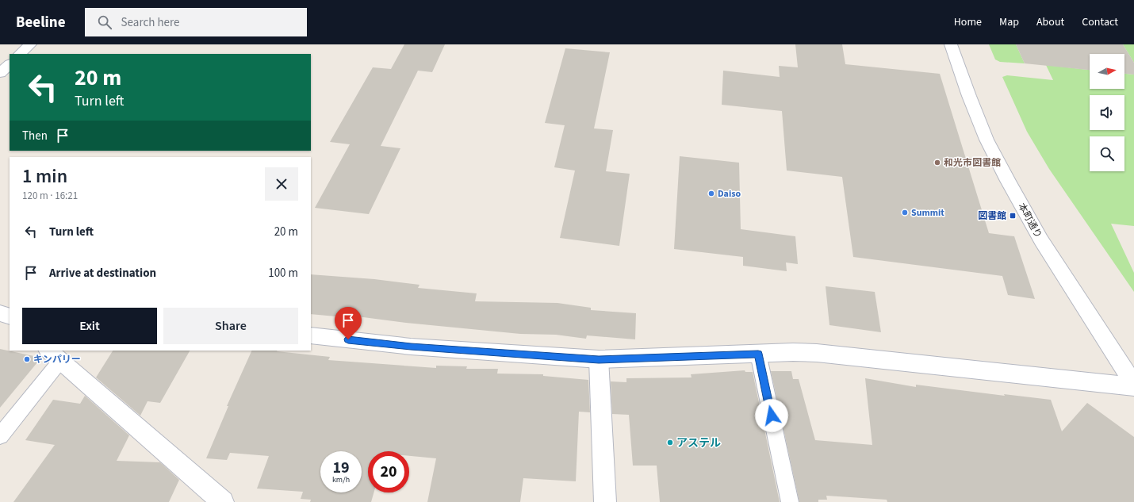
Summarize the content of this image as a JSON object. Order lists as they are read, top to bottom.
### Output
{
  "streets": {
    "street": ["本町通り"]
  },
  "places": {
    "other": [
      "和光市図書館",
      "Daiso",
      "Summit",
      "キンパリー",
      "アステル"
    ],
    "transit": ["図書館"]
  },
  "north": "right",
  "page": {
    "header": "Beeline",
    "search": "Search here",
    "nav": [
      "Home",
      "Map",
      "About",
      "Contact"
    ],
    "turn": ["20 m", "Turn left"],
    "then": "Then",
    "heading": ["1 min", "120 m · 16:21"],
    "list": [
      {
        "name": "Turn left",
        "value": "20 m"
      },
      {
        "name": "Arrive at destination",
        "value": "100 m"
      }
    ],
    "buttons": ["Exit", "Share"],
    "speed": "19 km/h",
    "limit": "20"
  }
}
